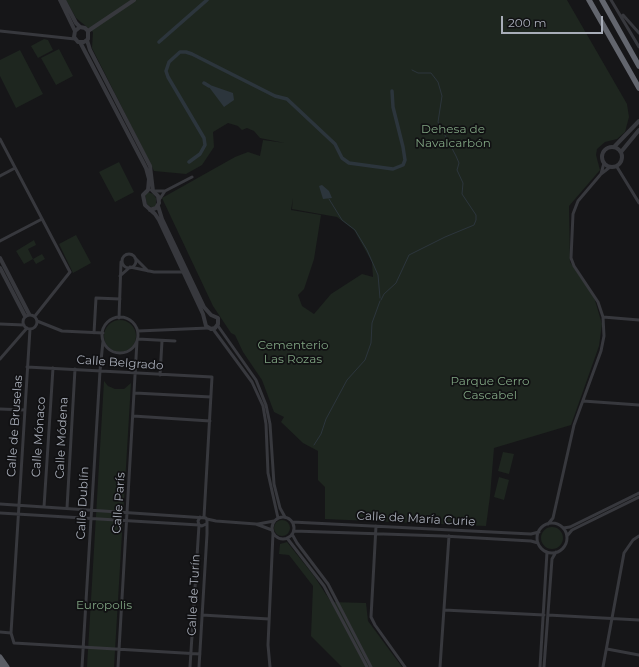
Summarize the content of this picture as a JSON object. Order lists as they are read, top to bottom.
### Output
{
  "streets": {
    "street": [
      "Calle Belgrado",
      "Calle de Bruselas",
      "Calle Mónaco",
      "Calle Módena",
      "Calle Dublín",
      "Calle París",
      "Calle de María Curie",
      "Calle de Turín"
    ]
  },
  "crossings": [
    ["Calle Belgrado", "Calle de Bruselas"],
    ["Calle Belgrado", "Calle Mónaco"],
    ["Calle Belgrado", "Calle Módena"],
    ["Calle Belgrado", "Calle Dublín"],
    ["Calle Belgrado", "Calle París"],
    ["Calle de Bruselas", "Calle Dublín"],
    ["Calle Dublín", "Calle París"]
  ],
  "parks": [
    "Dehesa de Navalcarbón",
    "Cementerio Las Rozas",
    "Parque Cerro Cascabel",
    "Europolis"
  ],
  "scale_bar": "200 m"
}
